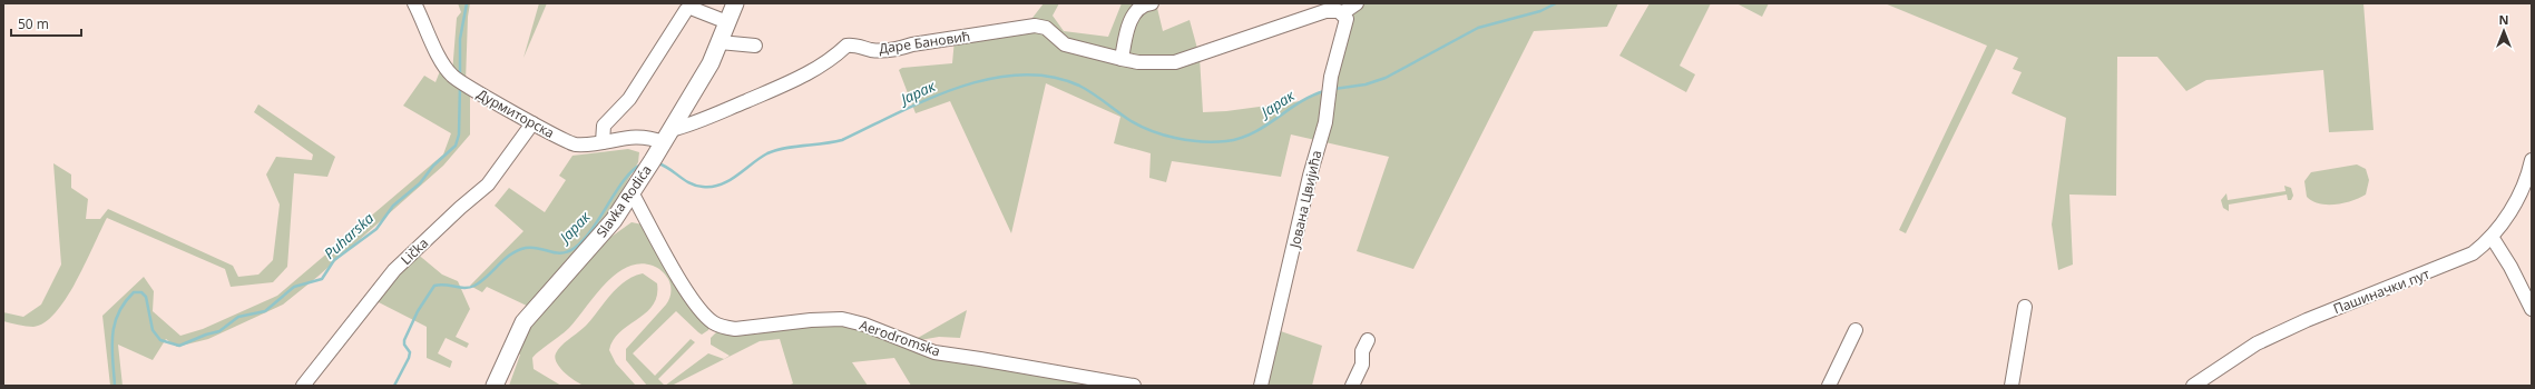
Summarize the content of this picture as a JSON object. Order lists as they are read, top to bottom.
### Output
{
  "streets": {
    "main road": ["Slavka Rodića"],
    "street": [
      "Даре Бановић",
      "Дурмиторска",
      "Јована Цвијића",
      "Lička",
      "Пашиначки пут",
      "Aerodromska"
    ]
  },
  "crossings": [
    ["Даре Бановић", "Дурмиторска"],
    ["Даре Бановић", "Јована Цвијића"],
    ["Даре Бановић", "Slavka Rodića"],
    ["Дурмиторска", "Slavka Rodića"],
    ["Дурмиторска", "Lička"],
    ["Slavka Rodića", "Aerodromska"]
  ],
  "water": ["Јарак", "Puharska"],
  "scale_bar": "50 m",
  "north": "top"
}
